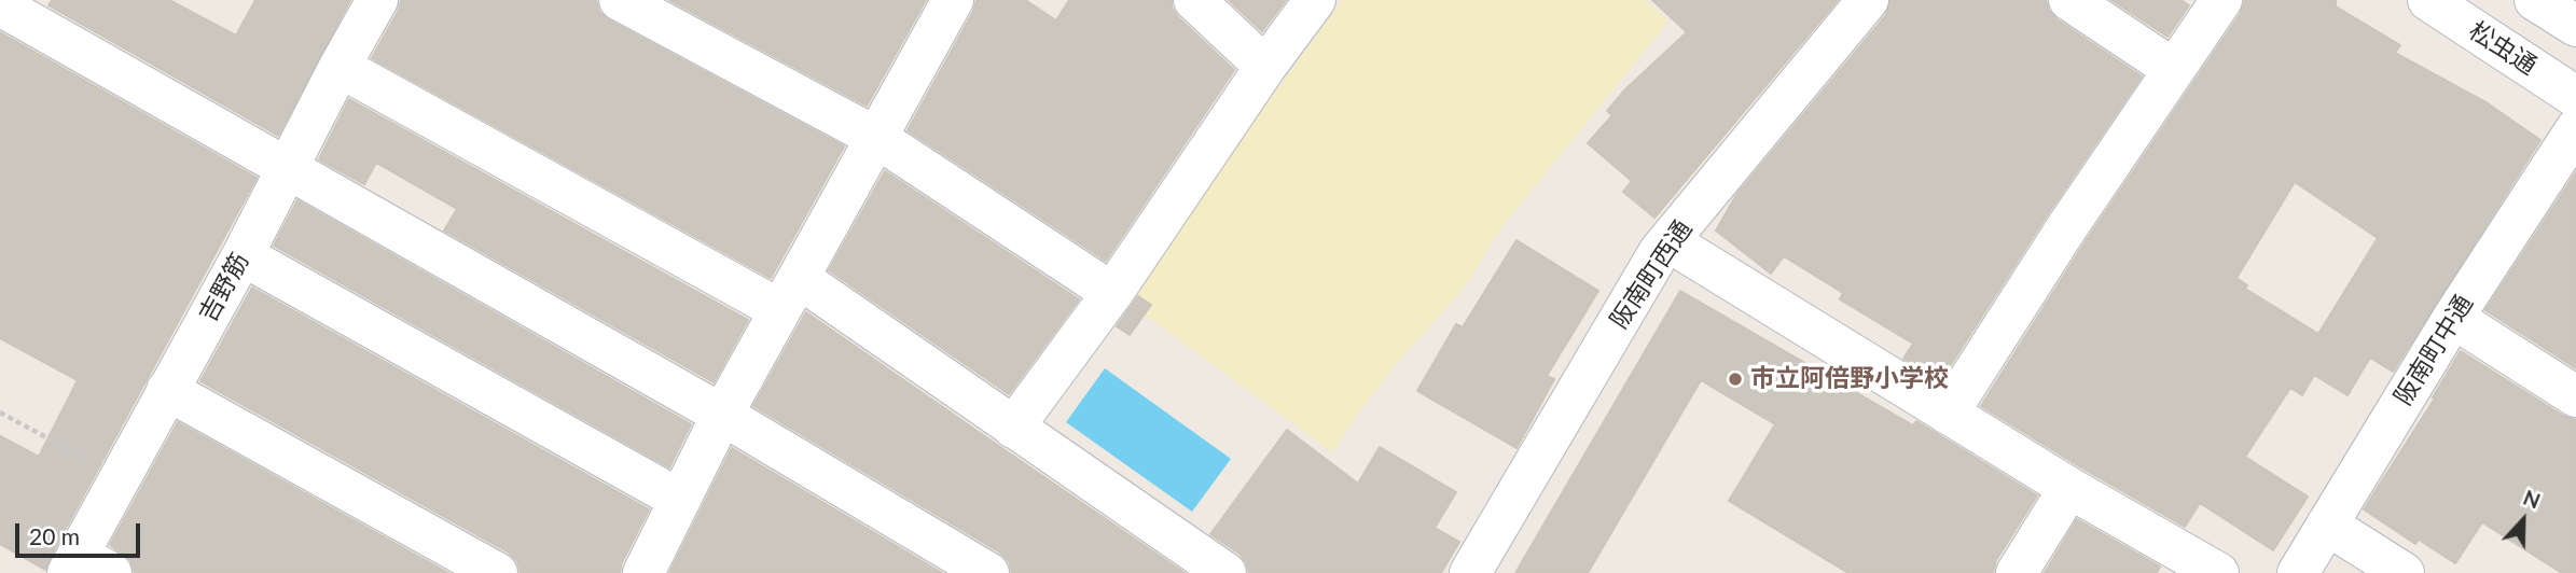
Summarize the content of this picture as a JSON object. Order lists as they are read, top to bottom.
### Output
{
  "streets": {
    "street": [
      "松虫通",
      "阪南町西通",
      "吉野筋",
      "阪南町中通"
    ]
  },
  "places": ["市立阿倍野小学校"],
  "scale_bar": "20 m",
  "north": "top"
}
